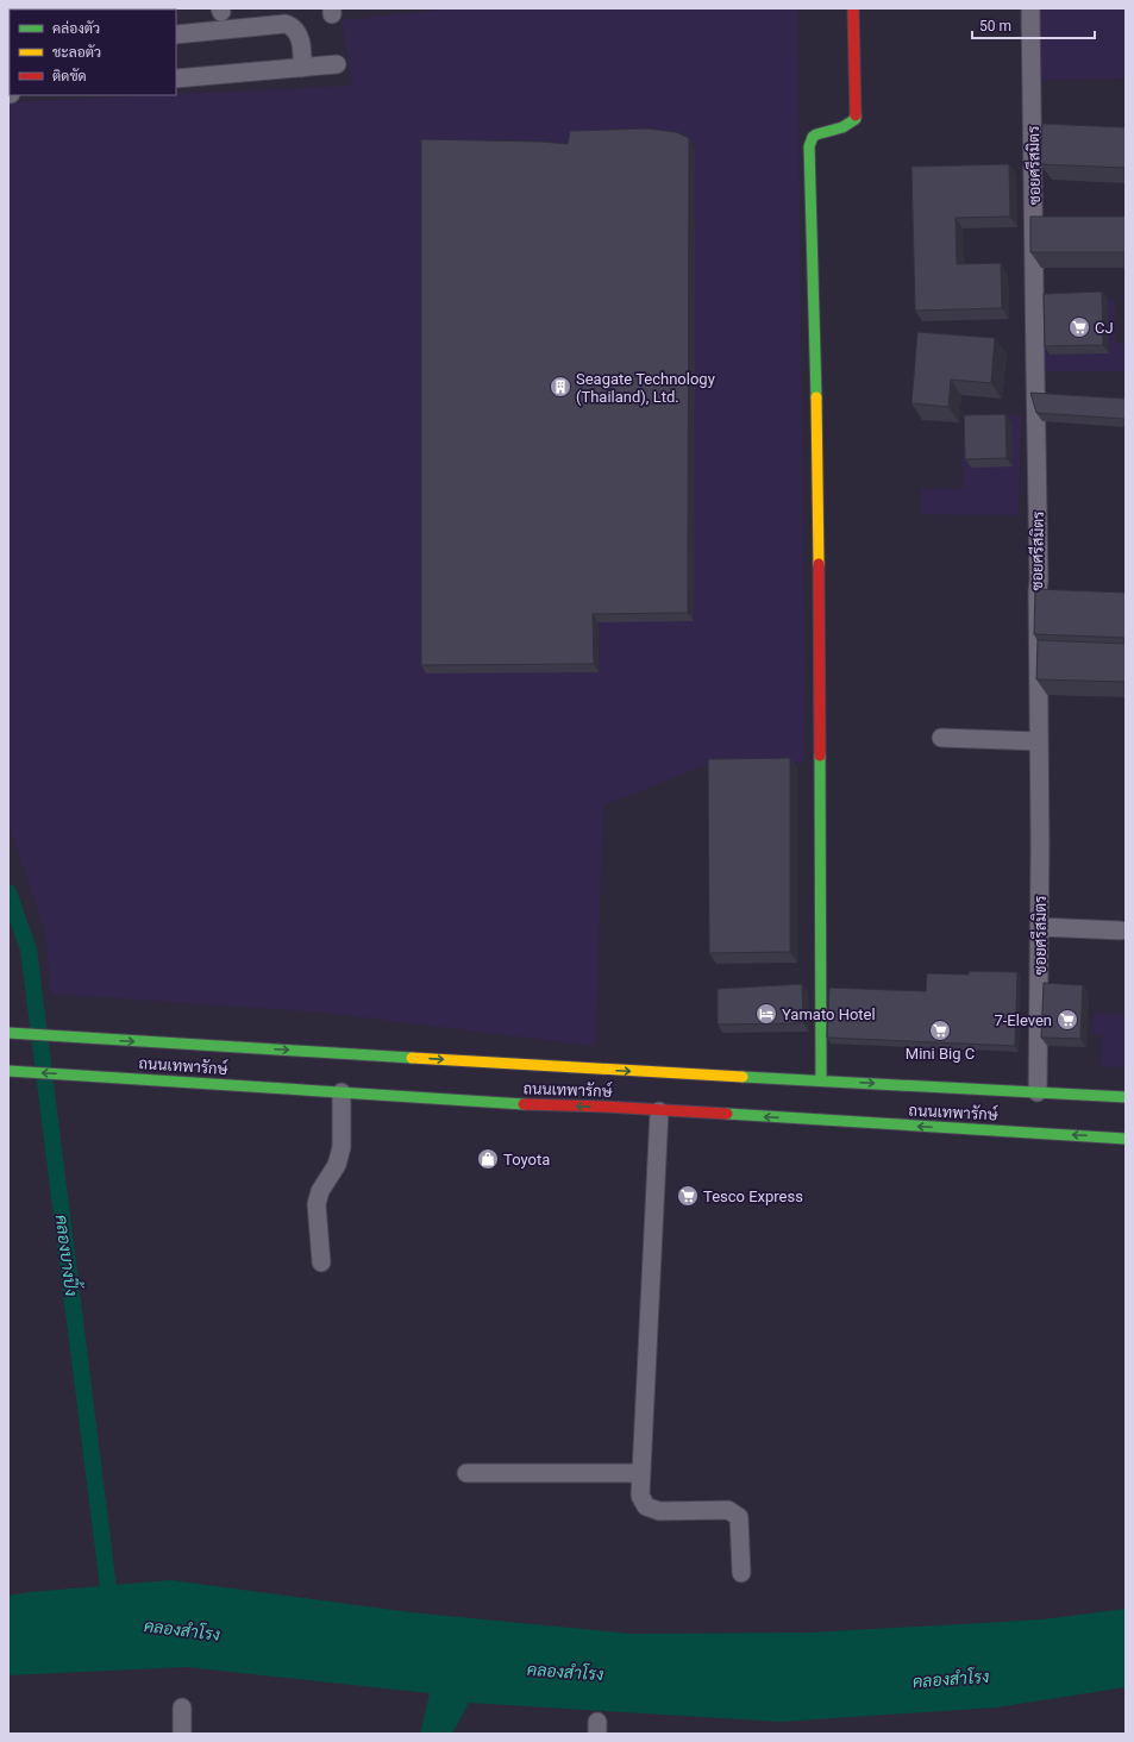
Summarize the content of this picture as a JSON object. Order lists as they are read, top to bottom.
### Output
{
  "streets": {
    "main road": ["ถนนเทพารักษ์"],
    "street": ["ซอยศรีสมิตร"]
  },
  "crossings": [
    ["ซอยศรีสมิตร", "ถนนเทพารักษ์"]
  ],
  "water": ["คลองบางปิ้ง", "คลองสำโรง"],
  "places": {
    "supermarket": [
      "CJ",
      "7-Eleven",
      "Mini Big C",
      "Tesco Express"
    ],
    "building": ["Seagate Technology (Thailand), Ltd."],
    "hotel": ["Yamato Hotel"],
    "shop": ["Toyota"]
  },
  "legend": ["คล่องตัว", "ชะลอตัว", "ติดขัด"],
  "scale_bar": "50 m"
}
